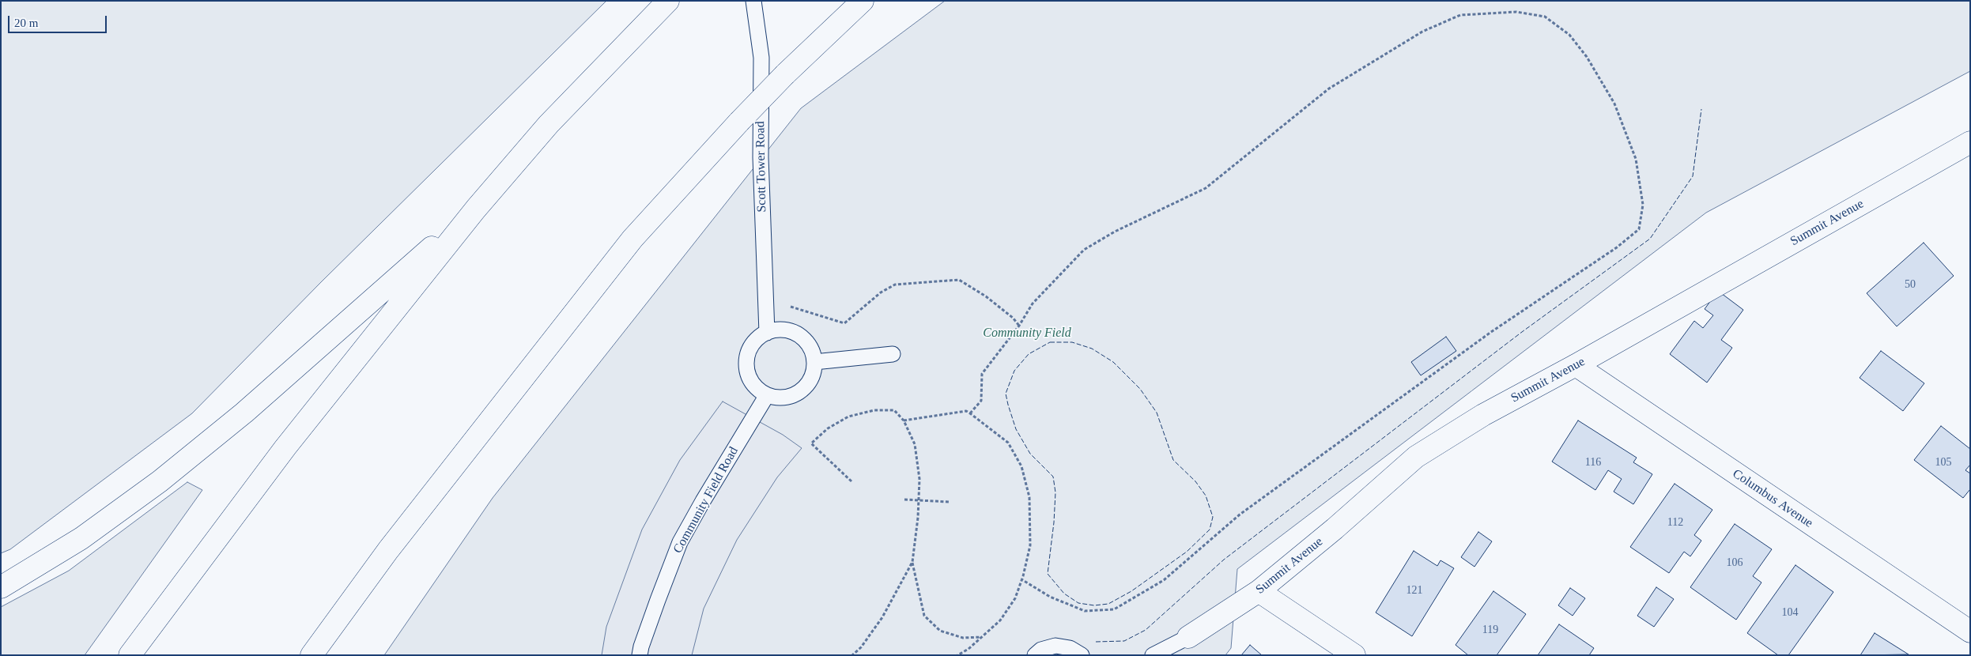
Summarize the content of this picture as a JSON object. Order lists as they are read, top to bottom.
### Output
{
  "streets": {
    "main road": ["Summit Avenue", "Columbus Avenue"],
    "lane": ["Scott Tower Road", "Community Field Road"]
  },
  "crossings": [
    ["Scott Tower Road", "Community Field Road"],
    ["Summit Avenue", "Columbus Avenue"]
  ],
  "parks": ["Community Field"],
  "house_numbers": [
    "50",
    "116",
    "105",
    "112",
    "106",
    "121",
    "104",
    "119"
  ],
  "scale_bar": "20 m"
}
